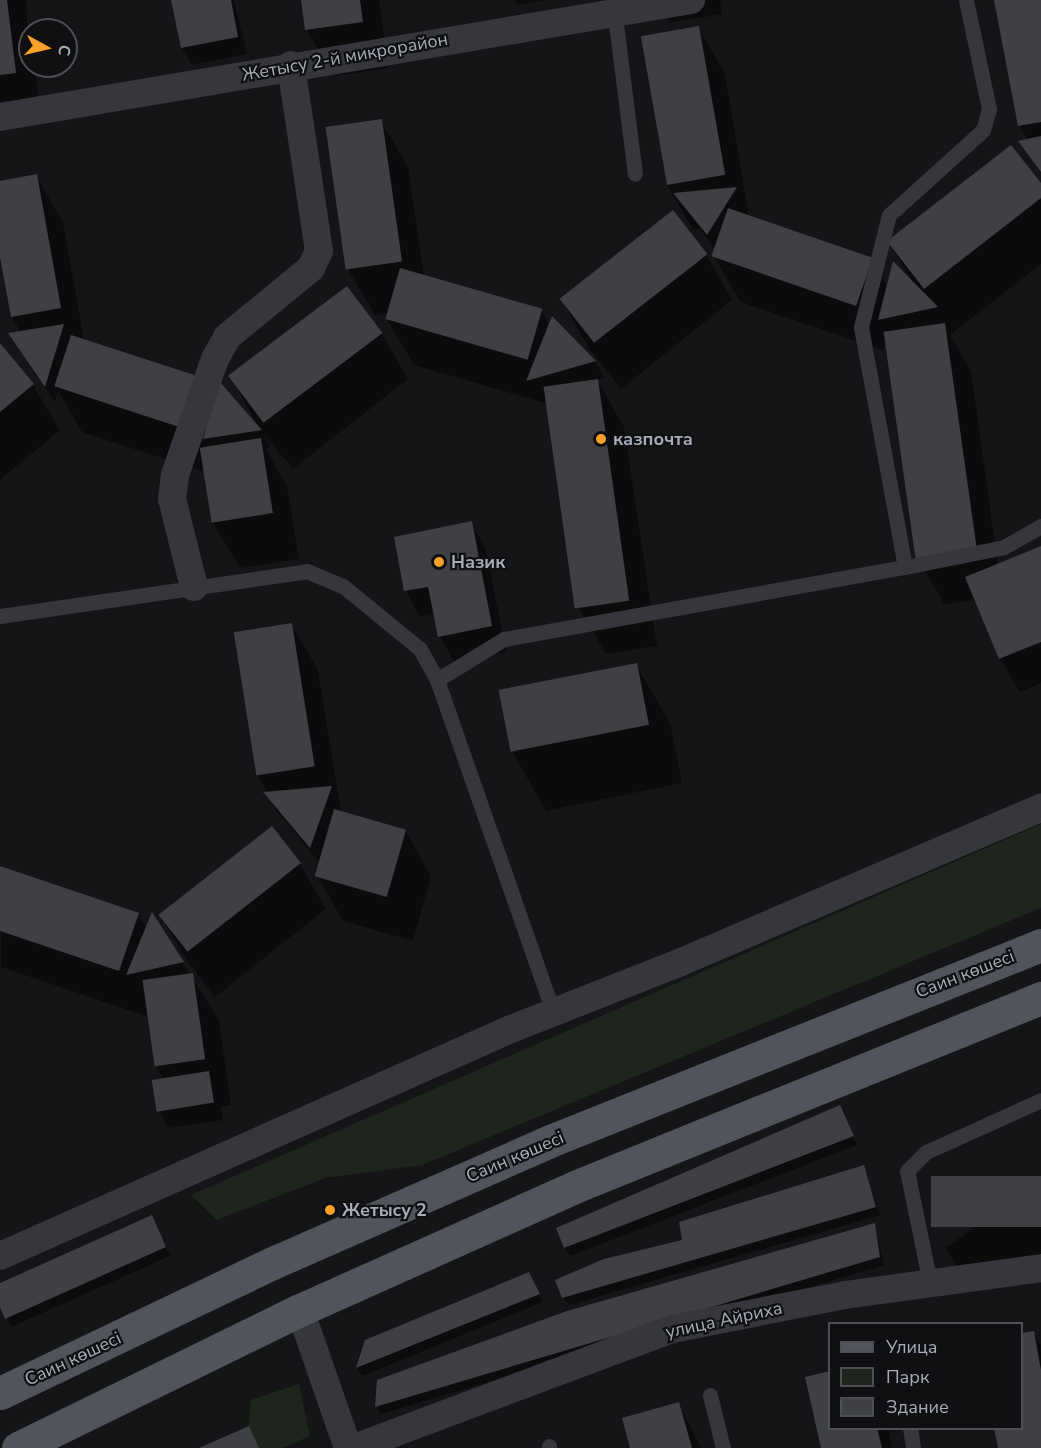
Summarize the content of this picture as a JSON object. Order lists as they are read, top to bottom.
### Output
{
  "streets": {
    "main road": ["Саин көшесі"],
    "street": ["Жетысу 2-й микрорайон", "улица Айриха"]
  },
  "places": ["казпочта", "Назик", "Жетысу 2"],
  "legend": ["Улица", "Парк", "Здание"],
  "north": "right"
}
